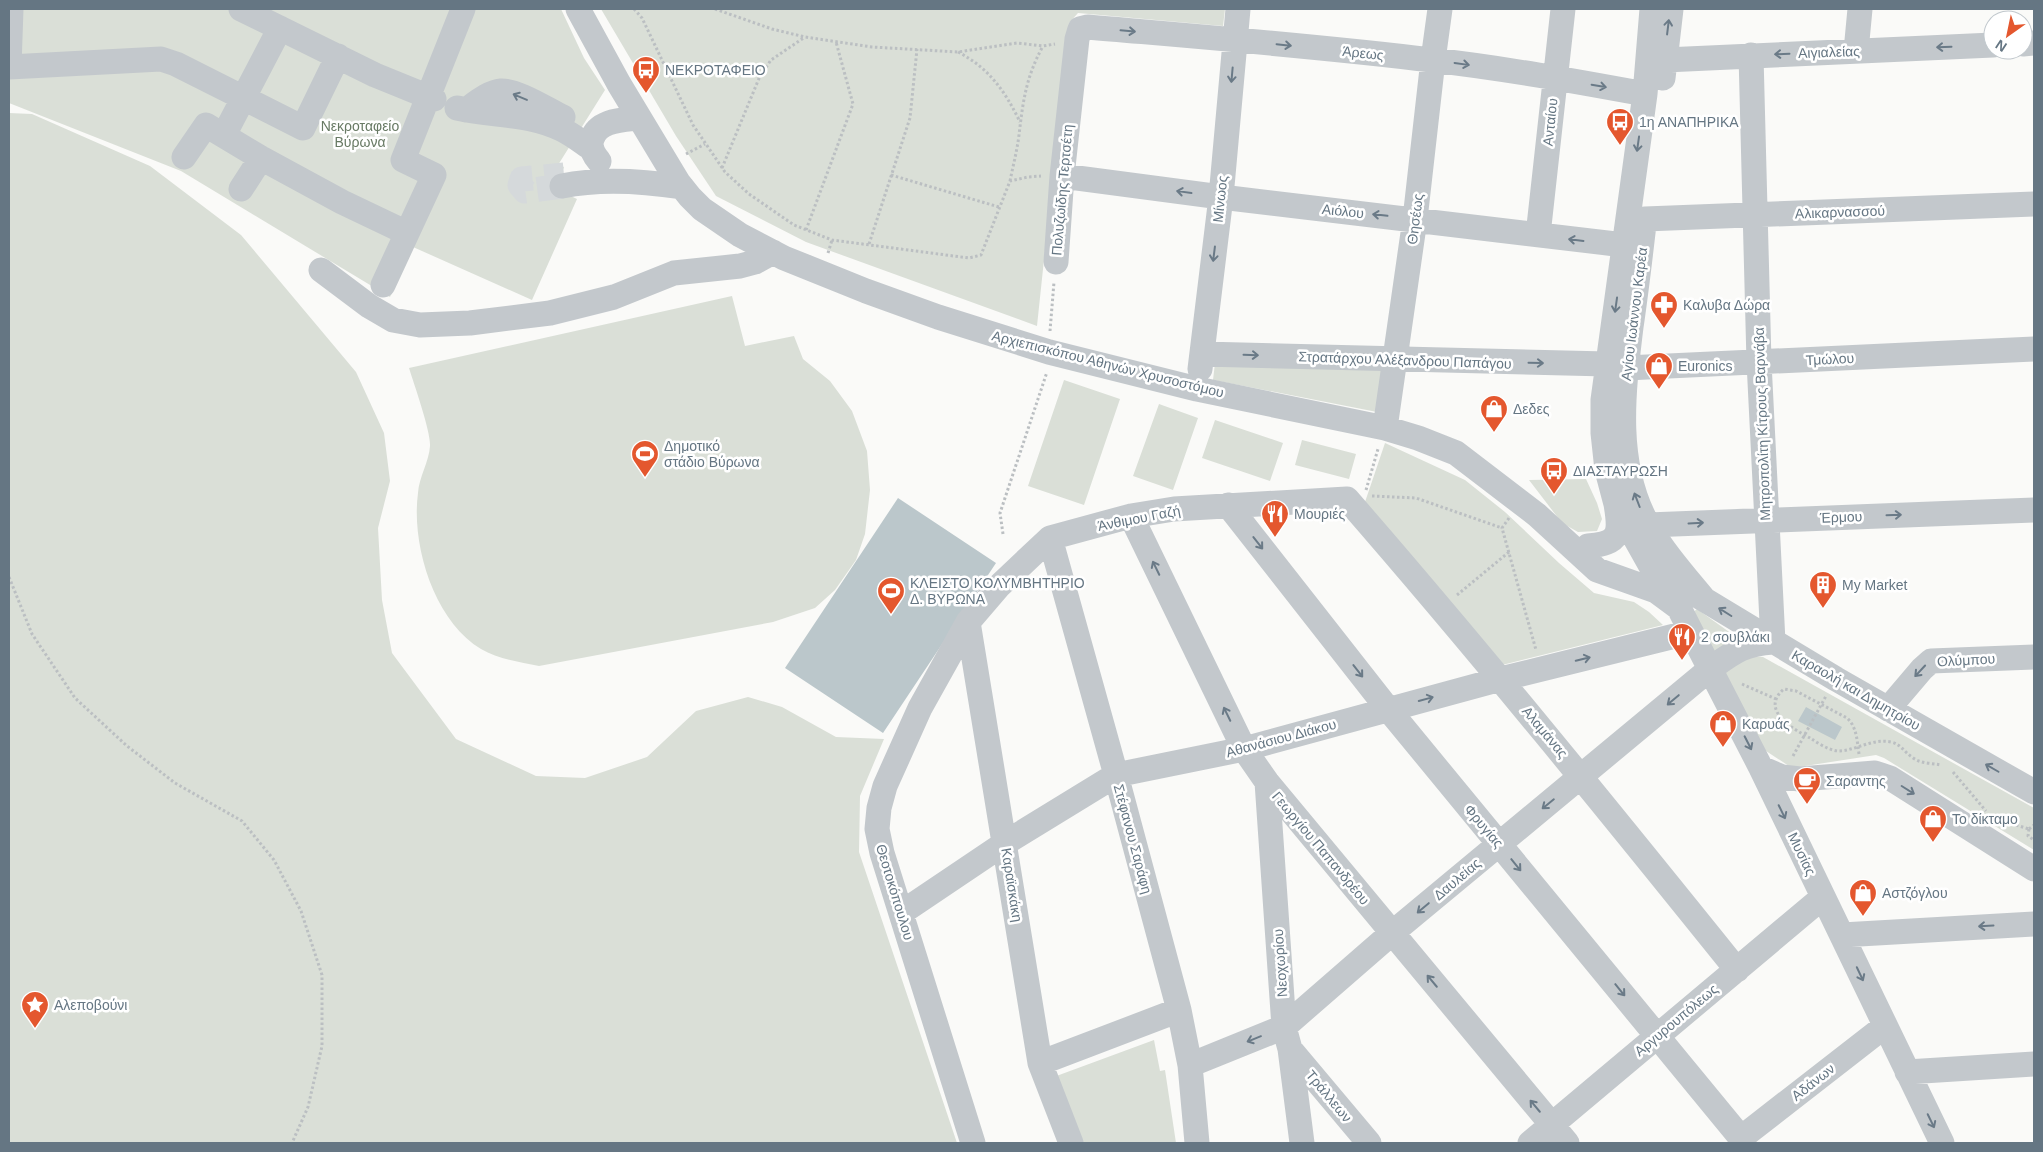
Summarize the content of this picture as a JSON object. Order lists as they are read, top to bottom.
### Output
{
  "streets": {
    "street": [
      "Αιγιαλείας",
      "Άρεως",
      "Ανταίου",
      "Πολυζωίδης Τερτσέτη",
      "Μίνωος",
      "Αιόλου",
      "Αλικαρνασσού",
      "Θησέως",
      "Αγίου Ιωάννου Καρέα",
      "Τμώλου",
      "Στρατάρχου Αλέξανδρου Παπάγου",
      "Αρχιεπισκόπου Αθηνών Χρυσοστόμου",
      "Μητροπολίτη Κίτρους Βαρνάβα",
      "Έρμου",
      "Άνθιμου Γαζή",
      "Ολύμπου",
      "Καραολή και Δημητρίου",
      "Αλαμάνας",
      "Αθανάσιου Διάκου",
      "Φρυγίας",
      "Στέφανου Σαράφη",
      "Γεωργίου Παπανδρέου",
      "Μυσίας",
      "Δαυλείας",
      "Καραϊσκάκη",
      "Θεοτοκόπουλου",
      "Νεοχωρίου",
      "Αργυρουπόλεως",
      "Αδάνων",
      "Τράλλεων"
    ]
  },
  "crossings": [
    ["Αιγιαλείας", "Αγίου Ιωάννου Καρέα"],
    ["Αιγιαλείας", "Μητροπολίτη Κίτρους Βαρνάβα"],
    ["Άρεως", "Ανταίου"],
    ["Άρεως", "Πολυζωίδης Τερτσέτη"],
    ["Άρεως", "Μίνωος"],
    ["Άρεως", "Θησέως"],
    ["Άρεως", "Αγίου Ιωάννου Καρέα"],
    ["Ανταίου", "Αιόλου"],
    ["Πολυζωίδης Τερτσέτη", "Αιόλου"],
    ["Πολυζωίδης Τερτσέτη", "Αρχιεπισκόπου Αθηνών Χρυσοστόμου"],
    ["Μίνωος", "Αιόλου"],
    ["Μίνωος", "Στρατάρχου Αλέξανδρου Παπάγου"],
    ["Μίνωος", "Αρχιεπισκόπου Αθηνών Χρυσοστόμου"],
    ["Αιόλου", "Θησέως"],
    ["Αιόλου", "Αγίου Ιωάννου Καρέα"],
    ["Αλικαρνασσού", "Αγίου Ιωάννου Καρέα"],
    ["Αλικαρνασσού", "Μητροπολίτη Κίτρους Βαρνάβα"],
    ["Θησέως", "Στρατάρχου Αλέξανδρου Παπάγου"],
    ["Θησέως", "Αρχιεπισκόπου Αθηνών Χρυσοστόμου"],
    ["Αγίου Ιωάννου Καρέα", "Τμώλου"],
    ["Αγίου Ιωάννου Καρέα", "Στρατάρχου Αλέξανδρου Παπάγου"],
    ["Αγίου Ιωάννου Καρέα", "Αρχιεπισκόπου Αθηνών Χρυσοστόμου"],
    ["Αγίου Ιωάννου Καρέα", "Έρμου"],
    ["Αγίου Ιωάννου Καρέα", "Καραολή και Δημητρίου"],
    ["Αγίου Ιωάννου Καρέα", "Μυσίας"],
    ["Τμώλου", "Στρατάρχου Αλέξανδρου Παπάγου"],
    ["Τμώλου", "Μητροπολίτη Κίτρους Βαρνάβα"],
    ["Αρχιεπισκόπου Αθηνών Χρυσοστόμου", "Καραολή και Δημητρίου"],
    ["Αρχιεπισκόπου Αθηνών Χρυσοστόμου", "Μυσίας"],
    ["Μητροπολίτη Κίτρους Βαρνάβα", "Έρμου"],
    ["Μητροπολίτη Κίτρους Βαρνάβα", "Καραολή και Δημητρίου"],
    ["Μητροπολίτη Κίτρους Βαρνάβα", "Δαυλείας"],
    ["Άνθιμου Γαζή", "Αλαμάνας"],
    ["Άνθιμου Γαζή", "Φρυγίας"],
    ["Άνθιμου Γαζή", "Στέφανου Σαράφη"],
    ["Άνθιμου Γαζή", "Γεωργίου Παπανδρέου"],
    ["Άνθιμου Γαζή", "Καραϊσκάκη"],
    ["Άνθιμου Γαζή", "Θεοτοκόπουλου"],
    ["Ολύμπου", "Καραολή και Δημητρίου"],
    ["Καραολή και Δημητρίου", "Μυσίας"],
    ["Καραολή και Δημητρίου", "Δαυλείας"],
    ["Αλαμάνας", "Αθανάσιου Διάκου"],
    ["Αλαμάνας", "Δαυλείας"],
    ["Αλαμάνας", "Αργυρουπόλεως"],
    ["Αθανάσιου Διάκου", "Φρυγίας"],
    ["Αθανάσιου Διάκου", "Στέφανου Σαράφη"],
    ["Αθανάσιου Διάκου", "Γεωργίου Παπανδρέου"],
    ["Αθανάσιου Διάκου", "Μυσίας"],
    ["Αθανάσιου Διάκου", "Καραϊσκάκη"],
    ["Αθανάσιου Διάκου", "Θεοτοκόπουλου"],
    ["Φρυγίας", "Δαυλείας"],
    ["Φρυγίας", "Αργυρουπόλεως"],
    ["Φρυγίας", "Αδάνων"],
    ["Στέφανου Σαράφη", "Δαυλείας"],
    ["Γεωργίου Παπανδρέου", "Δαυλείας"],
    ["Γεωργίου Παπανδρέου", "Νεοχωρίου"],
    ["Γεωργίου Παπανδρέου", "Αργυρουπόλεως"],
    ["Μυσίας", "Δαυλείας"],
    ["Μυσίας", "Αργυρουπόλεως"],
    ["Μυσίας", "Αδάνων"],
    ["Δαυλείας", "Νεοχωρίου"],
    ["Δαυλείας", "Τράλλεων"],
    ["Καραϊσκάκη", "Θεοτοκόπουλου"],
    ["Νεοχωρίου", "Τράλλεων"]
  ],
  "one_way": [
    "Αιγιαλείας",
    "Άρεως",
    "Μίνωος",
    "Αιόλου",
    "Στρατάρχου Αλέξανδρου Παπάγου",
    "Έρμου",
    "Ολύμπου",
    "Φρυγίας",
    "Γεωργίου Παπανδρέου",
    "Μυσίας",
    "Δαυλείας"
  ],
  "parks": ["Νεκροταφείο Βύρωνα"],
  "places": {
    "bus stop": ["ΝΕΚΡΟΤΑΦΕΙΟ", "1η ΑΝΑΠΗΡΙΚΑ", "ΔΙΑΣΤΑΥΡΩΣΗ"],
    "pharmacy": ["Καλυβα Δώρα"],
    "shop": [
      "Euronics",
      "Δεδες",
      "Καρυάς",
      "Το δίκταμο",
      "Αστζόγλου"
    ],
    "sports": ["Δημοτικό στάδιο Βύρωνα", "ΚΛΕΙΣΤΟ ΚΟΛΥΜΒΗΤΗΡΙΟ Δ. ΒΥΡΩΝΑ"],
    "restaurant": ["Μουριές", "2 σουβλάκι"],
    "building": ["My Market"],
    "cafe": ["Σαραντης"],
    "place": ["Αλεποβούνι"]
  },
  "north": "bottom left"
}
